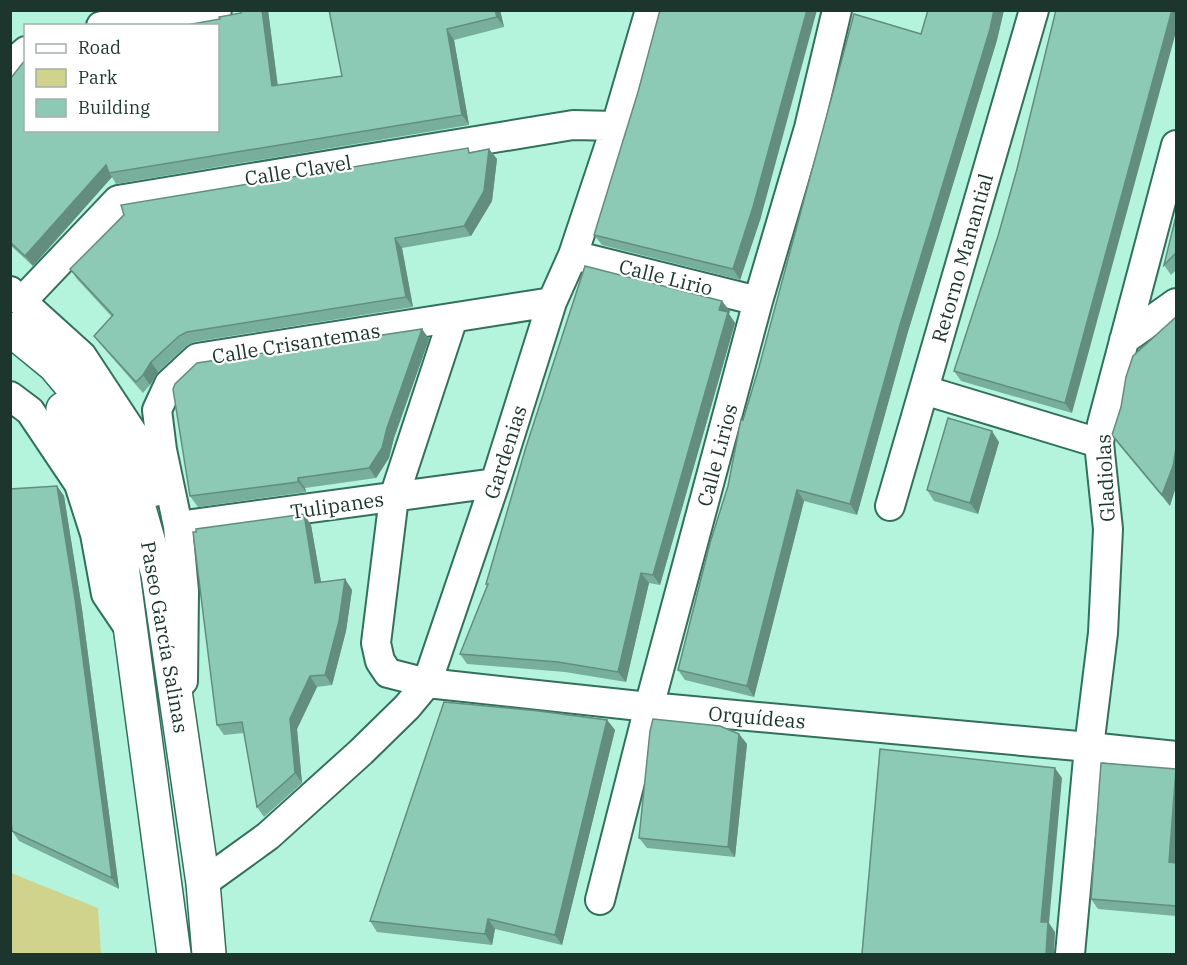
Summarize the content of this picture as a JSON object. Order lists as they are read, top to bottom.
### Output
{
  "streets": {
    "main road": ["Paseo García Salinas"],
    "street": [
      "Calle Clavel",
      "Retorno Manantial",
      "Calle Lirio",
      "Calle Crisantemas",
      "Gardenias",
      "Calle Lirios",
      "Gladiolas",
      "Tulipanes",
      "Orquídeas"
    ]
  },
  "crossings": [
    ["Calle Clavel", "Gardenias"],
    ["Calle Clavel", "Paseo García Salinas"],
    ["Calle Lirio", "Gardenias"],
    ["Calle Lirio", "Calle Lirios"],
    ["Calle Crisantemas", "Gardenias"],
    ["Calle Crisantemas", "Tulipanes"],
    ["Calle Crisantemas", "Paseo García Salinas"],
    ["Gardenias", "Tulipanes"],
    ["Gardenias", "Paseo García Salinas"],
    ["Gardenias", "Orquídeas"],
    ["Calle Lirios", "Orquídeas"],
    ["Gladiolas", "Orquídeas"],
    ["Tulipanes", "Orquídeas"]
  ],
  "legend": ["Road", "Park", "Building"]
}
